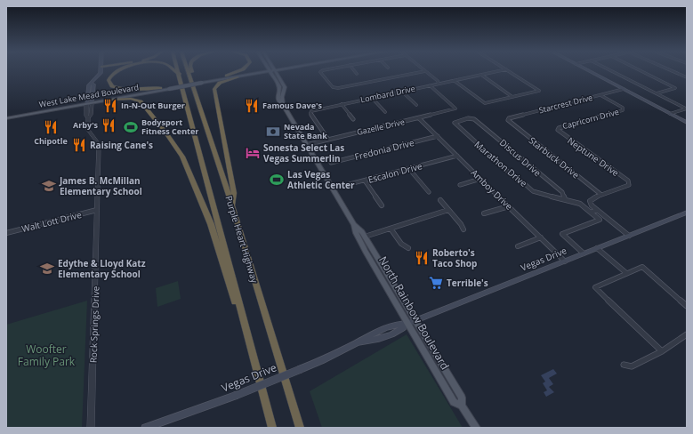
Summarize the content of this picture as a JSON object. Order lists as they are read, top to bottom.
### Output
{
  "streets": {
    "highway": ["Purple Heart Highway"],
    "main road": [
      "West Lake Mead Boulevard",
      "Vegas Drive",
      "North Rainbow Boulevard",
      "Rock Springs Drive"
    ],
    "street": [
      "Lombard Drive",
      "Starcrest Drive",
      "Capricorn Drive",
      "Gazelle Drive",
      "Fredonia Drive",
      "Neptune Drive",
      "Discus Drive",
      "Starbuck Drive",
      "Marathon Drive",
      "Escalon Drive",
      "Amboy Drive",
      "Walt Lott Drive"
    ]
  },
  "crossings": [
    ["Lombard Drive", "Gazelle Drive"],
    ["West Lake Mead Boulevard", "Rock Springs Drive"],
    ["Starcrest Drive", "Capricorn Drive"],
    ["Starcrest Drive", "Starbuck Drive"],
    ["Capricorn Drive", "Neptune Drive"],
    ["Gazelle Drive", "Amboy Drive"],
    ["Gazelle Drive", "North Rainbow Boulevard"],
    ["Fredonia Drive", "Amboy Drive"],
    ["Neptune Drive", "Starbuck Drive"],
    ["Discus Drive", "Marathon Drive"],
    ["Escalon Drive", "Amboy Drive"],
    ["Escalon Drive", "North Rainbow Boulevard"],
    ["Amboy Drive", "Vegas Drive"],
    ["Walt Lott Drive", "Rock Springs Drive"],
    ["Vegas Drive", "North Rainbow Boulevard"]
  ],
  "parks": ["Woofter Family Park"],
  "places": {
    "restaurant": [
      "In-N-Out Burger",
      "Famous Dave's",
      "Arby's",
      "Chipotle",
      "Raising Cane's",
      "Roberto's Taco Shop"
    ],
    "sports": ["Bodysport Fitness Center", "Las Vegas Athletic Center"],
    "bank": ["Nevada State Bank"],
    "hotel": ["Sonesta Select Las Vegas Summerlin"],
    "school or university": ["James B. McMillan Elementary School", "Edythe & Lloyd Katz Elementary School"],
    "supermarket": ["Terrible's"]
  }
}
